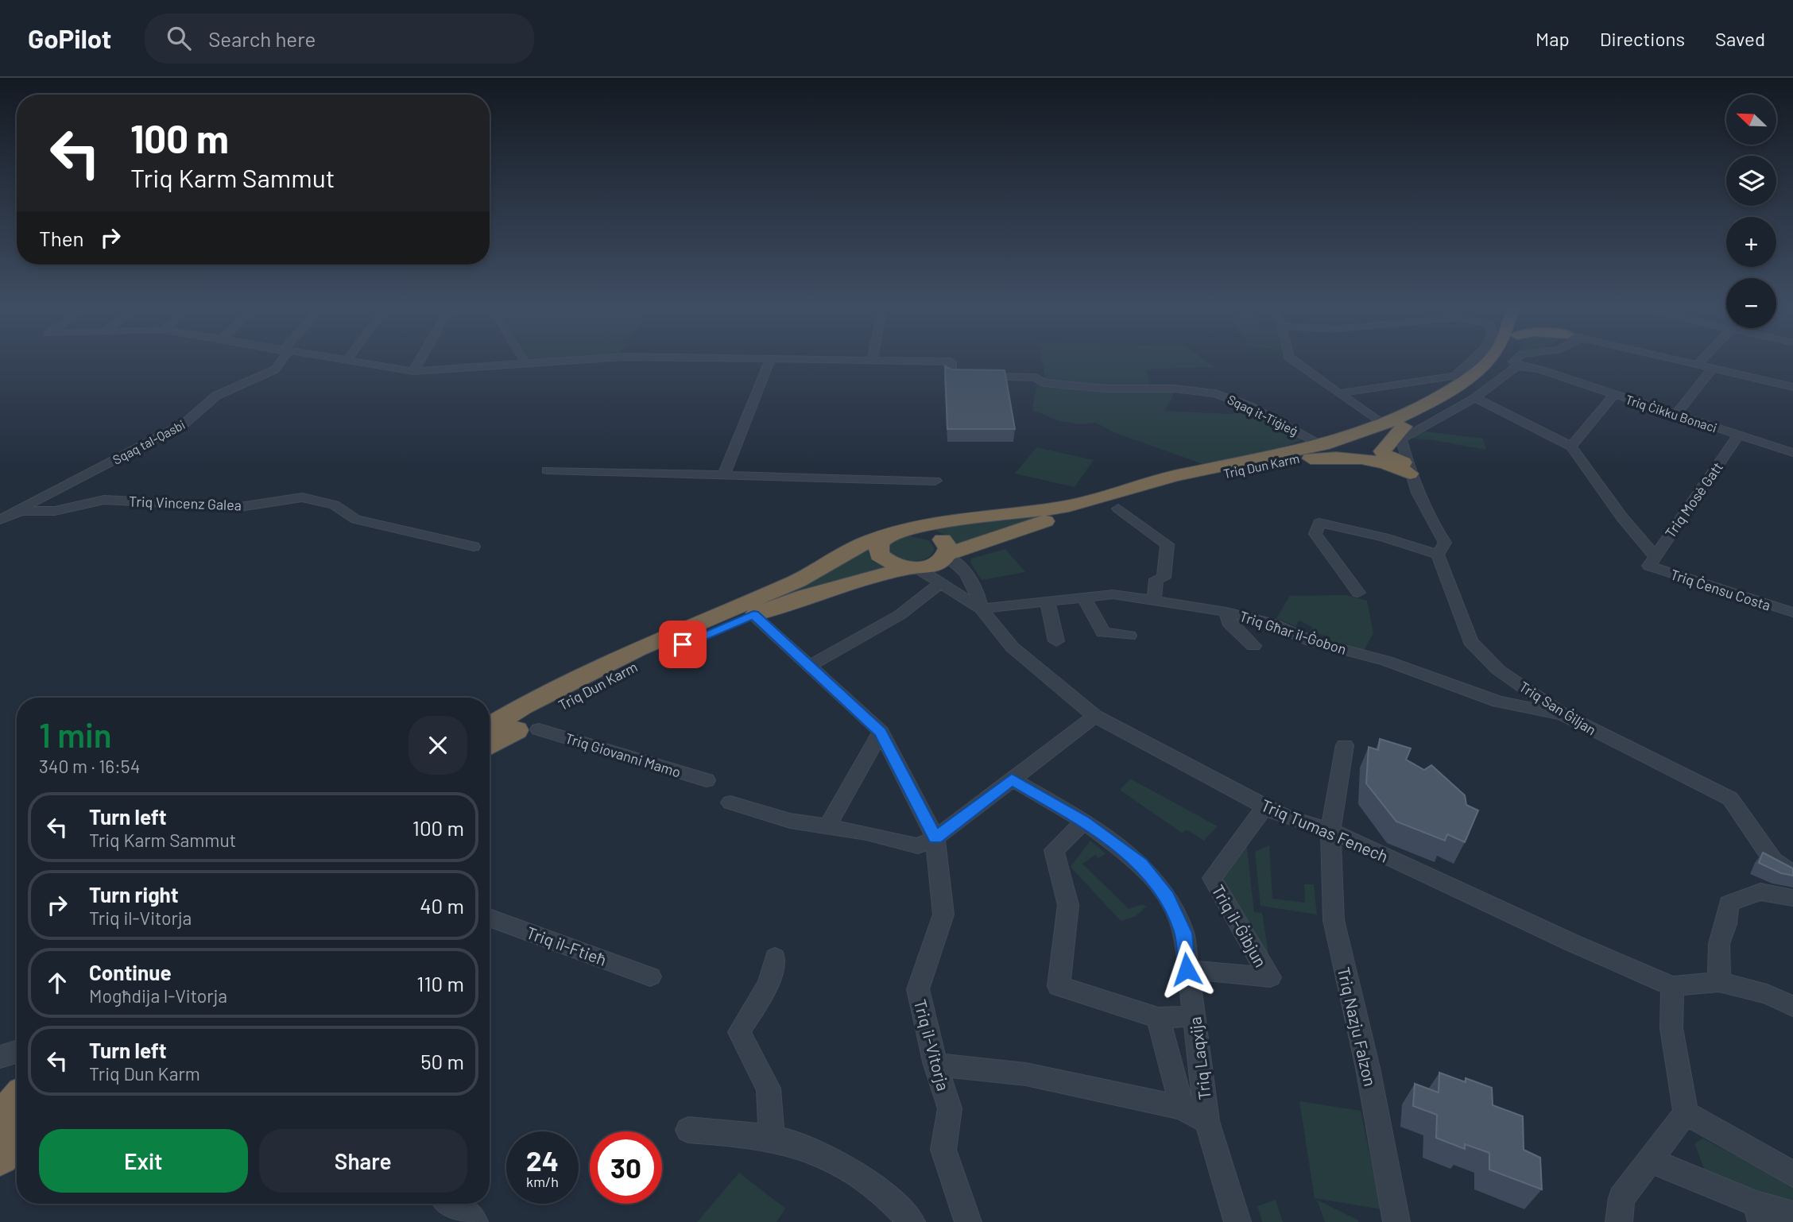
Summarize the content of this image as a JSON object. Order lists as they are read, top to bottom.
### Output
{
  "streets": {
    "highway": ["Triq Dun Karm"],
    "street": [
      "Triq Ċikku Bonaci",
      "Sqaq it-Tiġieġ",
      "Sqaq tal-Qasbi",
      "Triq Mosè Gatt",
      "Triq Vincenz Galea",
      "Triq Ċensu Costa",
      "Triq Għar il-Ġobon",
      "Triq San Ġiljan",
      "Triq Giovanni Mamo",
      "Triq Tumas Fenech",
      "Triq il-Ġibjun",
      "Triq il-Ftieħ",
      "Triq Nazju Falzon",
      "Triq il-Vitorja",
      "Triq Laqxija"
    ]
  },
  "crossings": [
    ["Triq Ċikku Bonaci", "Triq Mosè Gatt"],
    ["Sqaq it-Tiġieġ", "Triq Dun Karm"],
    ["Sqaq tal-Qasbi", "Triq Vincenz Galea"],
    ["Triq Dun Karm", "Triq Tumas Fenech"],
    ["Triq Dun Karm", "Triq il-Vitorja"],
    ["Triq Mosè Gatt", "Triq Ċensu Costa"],
    ["Triq Għar il-Ġobon", "Triq San Ġiljan"],
    ["Triq Għar il-Ġobon", "Triq Tumas Fenech"],
    ["Triq Tumas Fenech", "Triq il-Ġibjun"],
    ["Triq Tumas Fenech", "Triq Nazju Falzon"],
    ["Triq il-Ġibjun", "Triq Laqxija"],
    ["Triq il-Vitorja", "Triq Laqxija"]
  ],
  "north": "top left",
  "page": {
    "header": "GoPilot",
    "search": "Search here",
    "nav": ["Map", "Directions", "Saved"],
    "map_buttons": ["+", "−"],
    "turn": ["100 m", "Triq Karm Sammut"],
    "then": "Then",
    "heading": ["1 min", "340 m · 16:54"],
    "list": [
      {
        "name": "Turn left",
        "note": "Triq Karm Sammut",
        "value": "100 m"
      },
      {
        "name": "Turn right",
        "note": "Triq il-Vitorja",
        "value": "40 m"
      },
      {
        "name": "Continue",
        "note": "Mogħdija l-Vitorja",
        "value": "110 m"
      },
      {
        "name": "Turn left",
        "note": "Triq Dun Karm",
        "value": "50 m"
      }
    ],
    "buttons": ["Exit", "Share"],
    "speed": "24 km/h",
    "limit": "30"
  }
}
